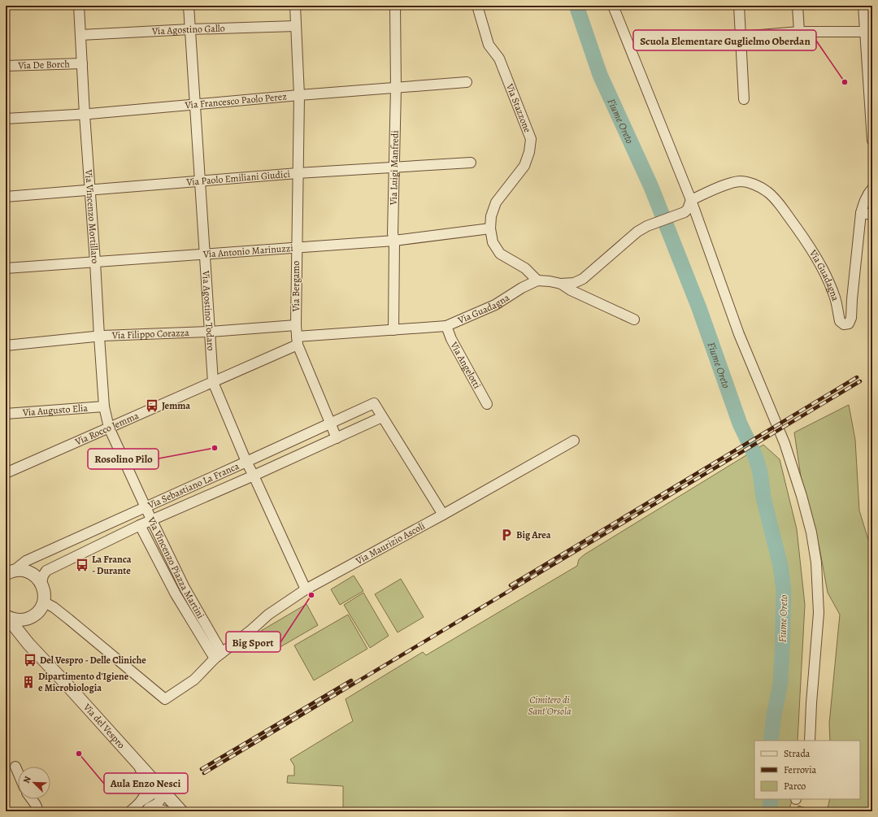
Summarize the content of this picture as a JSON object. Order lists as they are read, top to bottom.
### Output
{
  "streets": {
    "street": [
      "Via Agostino Gallo",
      "Via De Borch",
      "Via Francesco Paolo Perez",
      "Via Stazzone",
      "Via Luigi Manfredi",
      "Via Paolo Emiliani Giudici",
      "Via Vincenzo Mortillaro",
      "Via Antonio Marinuzzi",
      "Via Guadagna",
      "Via Bergamo",
      "Via Agostino Todaro",
      "Via Filippo Corazza",
      "Via Angelotti",
      "Via Augusto Elia",
      "Via Rocco Jemma",
      "Via Sebastiano La Franca",
      "Via Maurizio Ascoli",
      "Via Vincenzo Piazza Martini",
      "Via del Vespro"
    ]
  },
  "crossings": [
    ["Via Agostino Gallo", "Via Vincenzo Mortillaro"],
    ["Via Agostino Gallo", "Via Bergamo"],
    ["Via Agostino Gallo", "Via Agostino Todaro"],
    ["Via De Borch", "Via Vincenzo Mortillaro"],
    ["Via Francesco Paolo Perez", "Via Luigi Manfredi"],
    ["Via Francesco Paolo Perez", "Via Vincenzo Mortillaro"],
    ["Via Francesco Paolo Perez", "Via Bergamo"],
    ["Via Francesco Paolo Perez", "Via Agostino Todaro"],
    ["Via Stazzone", "Via Antonio Marinuzzi"],
    ["Via Stazzone", "Via Guadagna"],
    ["Via Luigi Manfredi", "Via Paolo Emiliani Giudici"],
    ["Via Luigi Manfredi", "Via Antonio Marinuzzi"],
    ["Via Luigi Manfredi", "Via Guadagna"],
    ["Via Paolo Emiliani Giudici", "Via Vincenzo Mortillaro"],
    ["Via Paolo Emiliani Giudici", "Via Bergamo"],
    ["Via Paolo Emiliani Giudici", "Via Agostino Todaro"],
    ["Via Vincenzo Mortillaro", "Via Antonio Marinuzzi"],
    ["Via Vincenzo Mortillaro", "Via Filippo Corazza"],
    ["Via Vincenzo Mortillaro", "Via Augusto Elia"],
    ["Via Vincenzo Mortillaro", "Via Rocco Jemma"],
    ["Via Vincenzo Mortillaro", "Via Vincenzo Piazza Martini"],
    ["Via Antonio Marinuzzi", "Via Bergamo"],
    ["Via Antonio Marinuzzi", "Via Agostino Todaro"],
    ["Via Guadagna", "Via Bergamo"],
    ["Via Guadagna", "Via Angelotti"],
    ["Via Guadagna", "Via Rocco Jemma"],
    ["Via Bergamo", "Via Filippo Corazza"],
    ["Via Bergamo", "Via Rocco Jemma"],
    ["Via Bergamo", "Via Sebastiano La Franca"],
    ["Via Agostino Todaro", "Via Filippo Corazza"],
    ["Via Agostino Todaro", "Via Rocco Jemma"],
    ["Via Agostino Todaro", "Via Sebastiano La Franca"],
    ["Via Agostino Todaro", "Via Maurizio Ascoli"],
    ["Via Rocco Jemma", "Via Vincenzo Piazza Martini"],
    ["Via Sebastiano La Franca", "Via Vincenzo Piazza Martini"],
    ["Via Maurizio Ascoli", "Via Vincenzo Piazza Martini"]
  ],
  "water": ["Fiume Oreto"],
  "parks": ["Cimitero di Sant'Orsola"],
  "places": {
    "other": [
      "Scuola Elementare Guglielmo Oberdan",
      "Rosolino Pilo",
      "Big Sport",
      "Aula Enzo Nesci"
    ],
    "bus stop": ["Jemma", "La Franca - Durante", "Del Vespro - Delle Cliniche"],
    "parking": ["Big Area"],
    "building": ["Dipartimento d'Igiene e Microbiologia"]
  },
  "legend": ["Strada", "Ferrovia", "Parco"],
  "north": "top left"
}
